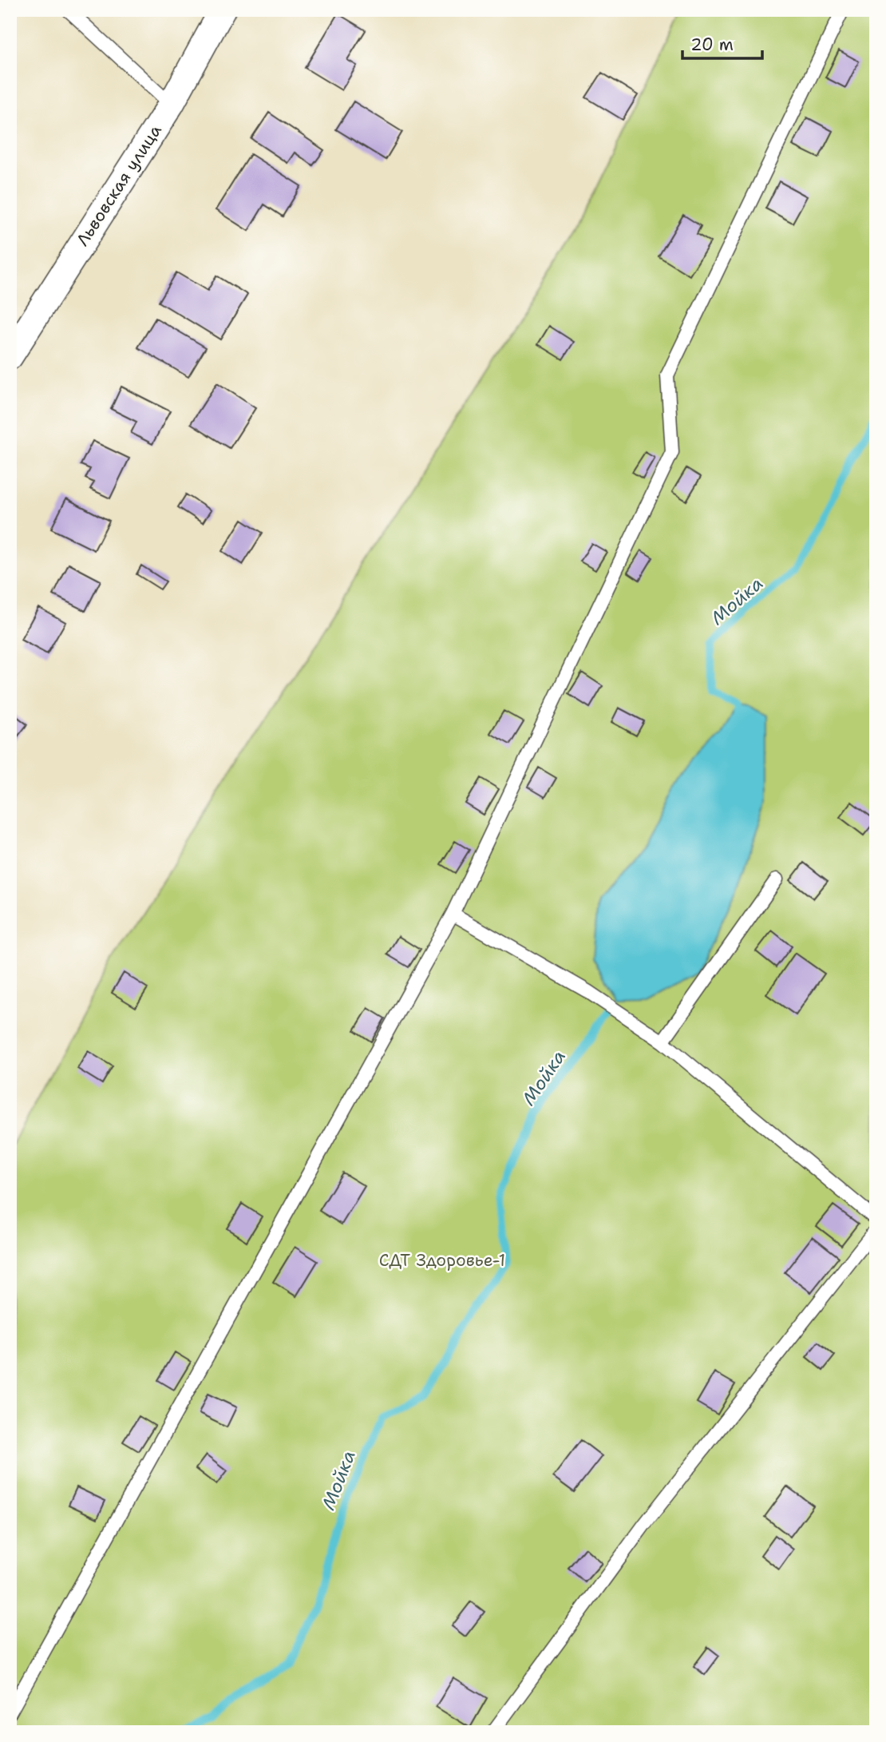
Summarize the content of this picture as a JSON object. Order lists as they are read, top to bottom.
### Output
{
  "streets": {
    "street": ["Львовская улица"]
  },
  "water": ["Мойка"],
  "parks": ["СДТ Здоровье-1"],
  "scale_bar": "20 m"
}
